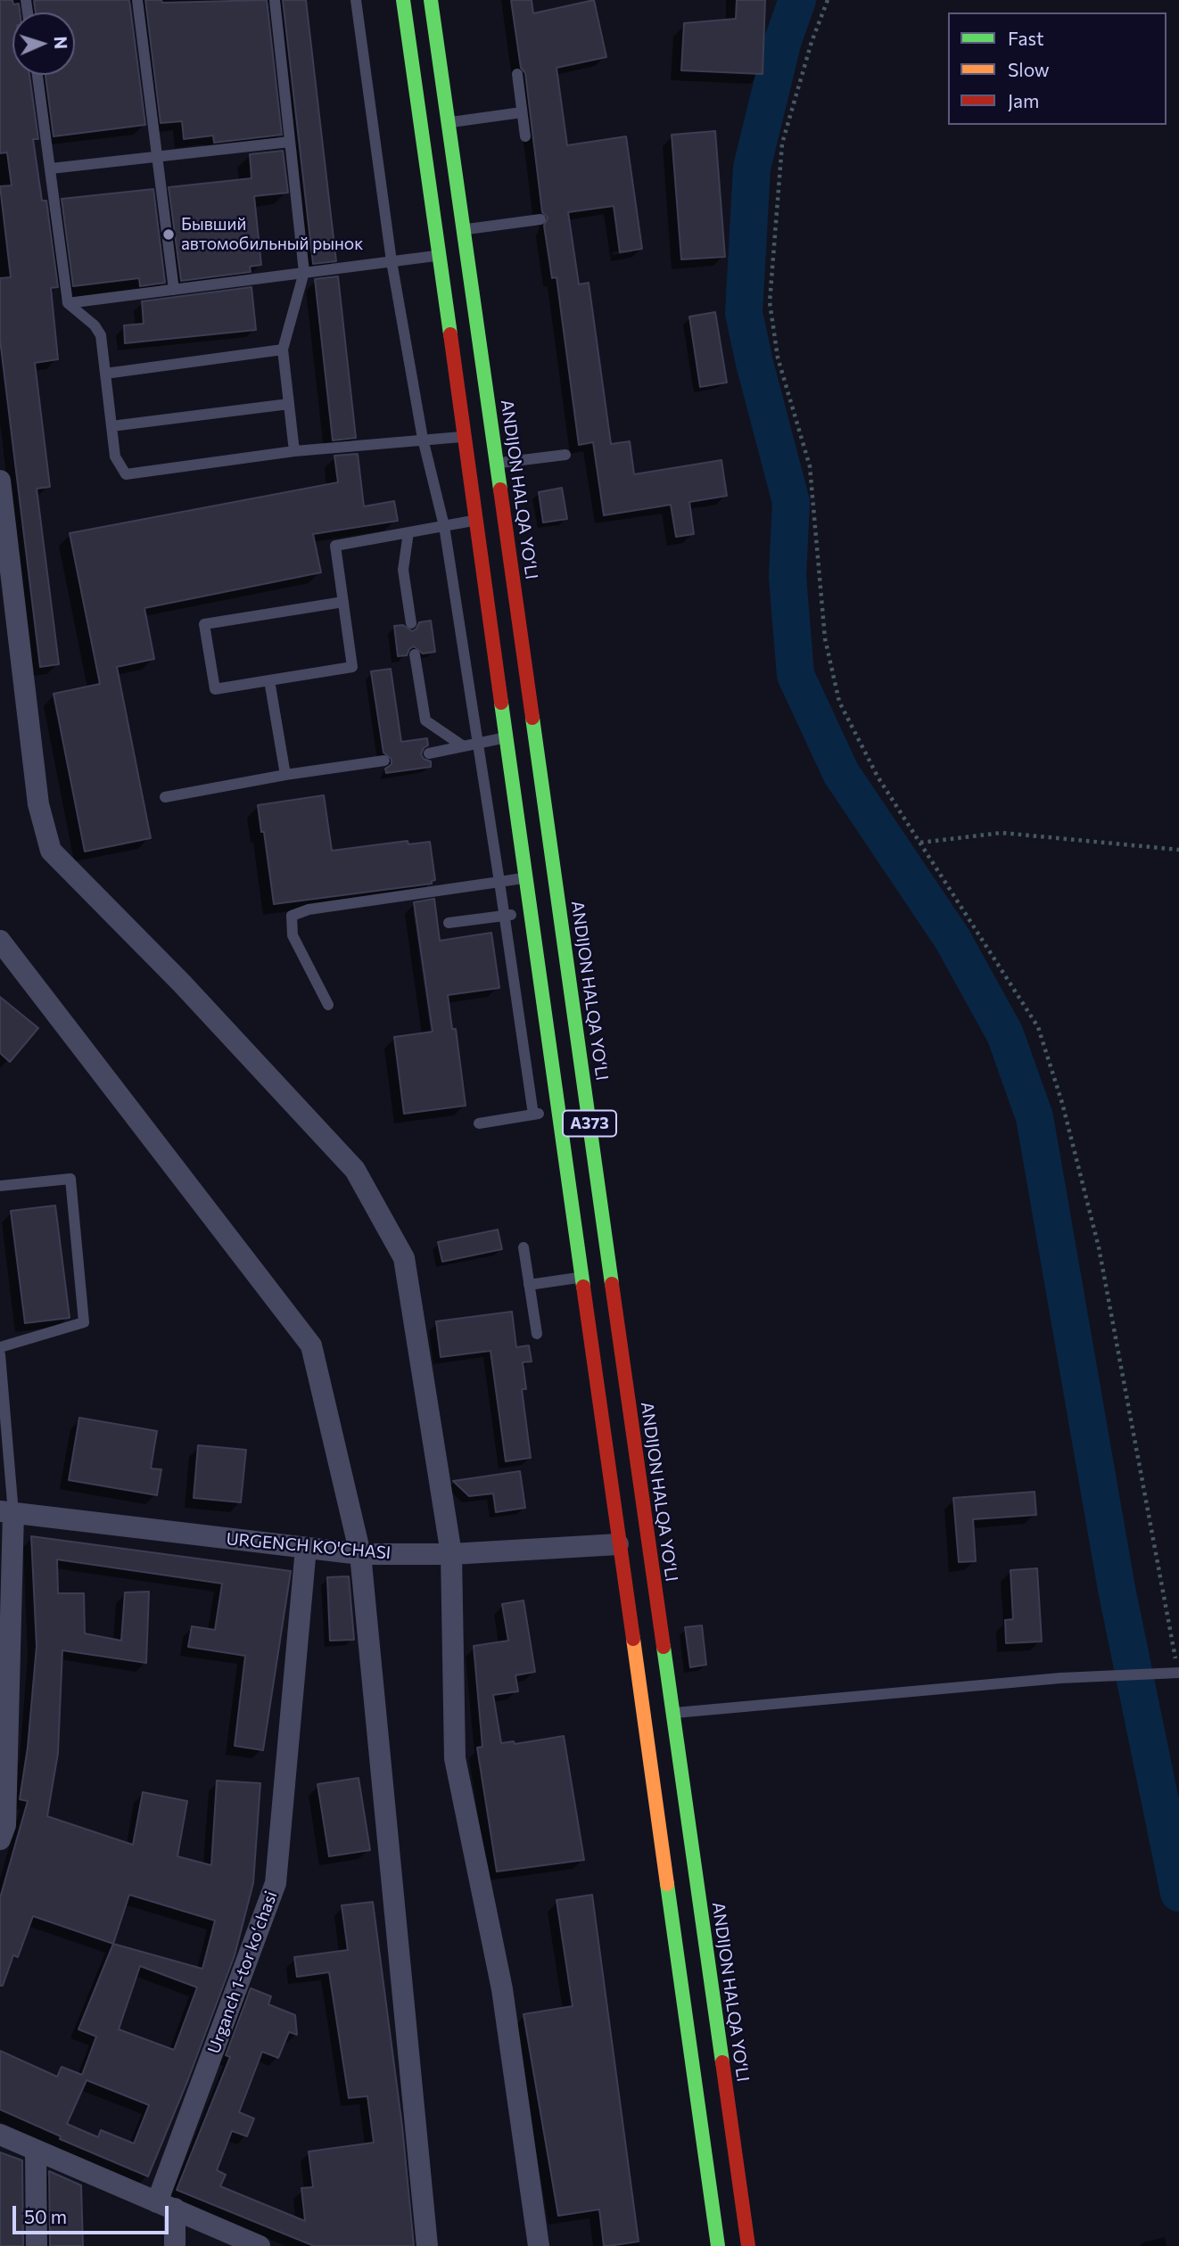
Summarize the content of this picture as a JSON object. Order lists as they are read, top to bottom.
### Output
{
  "streets": {
    "highway": ["ANDIJON HALQA YO‘LI", "A373"],
    "street": ["URGENCH KO'CHASI", "Urganch 1-tor koʻchasi"]
  },
  "crossings": [
    ["A373", "URGENCH KO'CHASI"],
    ["URGENCH KO'CHASI", "Urganch 1-tor koʻchasi"]
  ],
  "places": ["Бывший автомобильный рынок"],
  "legend": ["Fast", "Slow", "Jam"],
  "scale_bar": "50 m",
  "north": "right"
}
